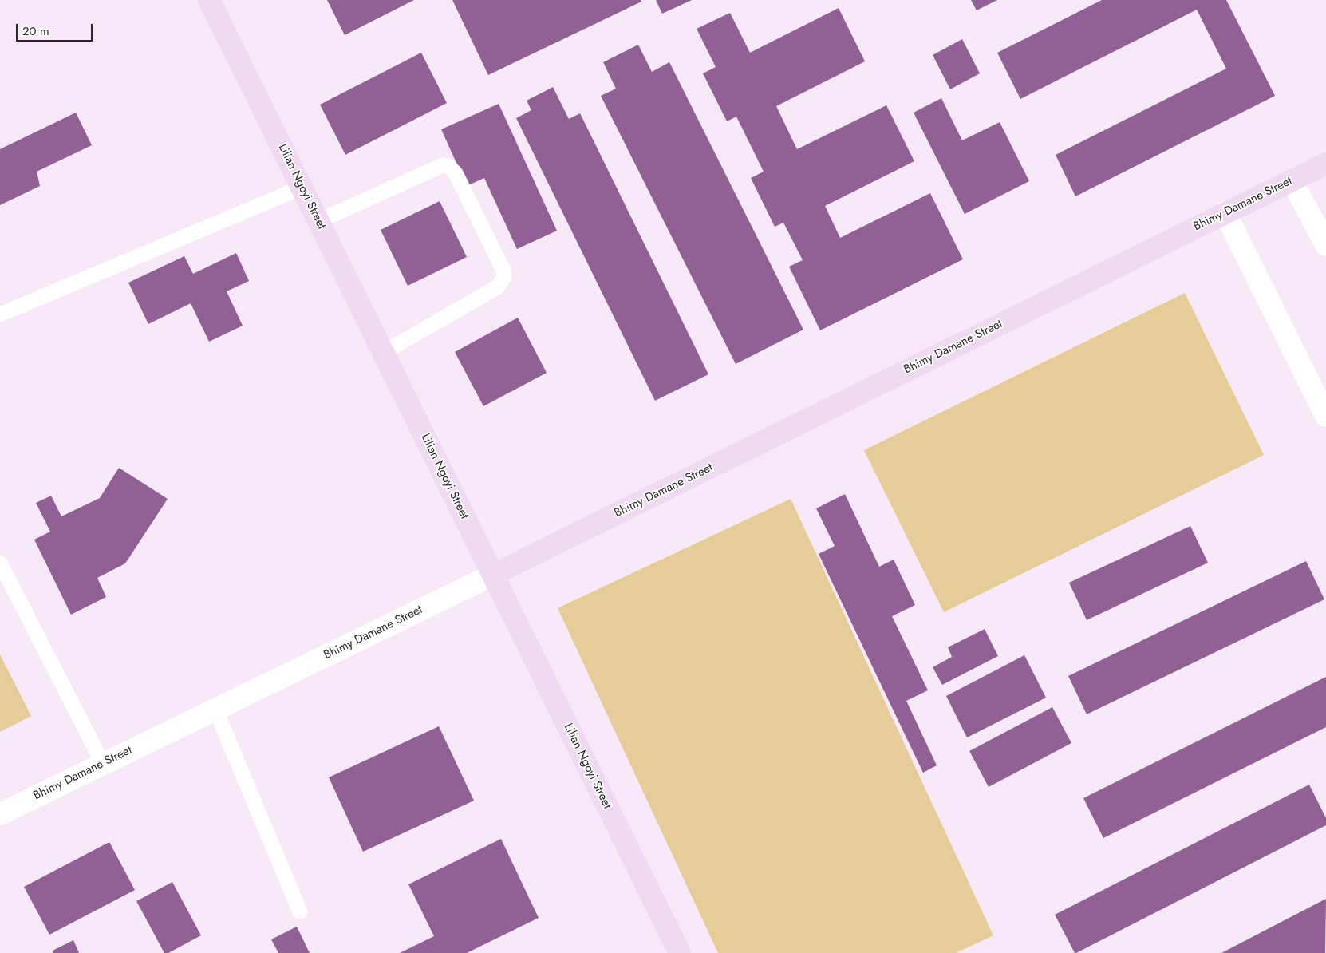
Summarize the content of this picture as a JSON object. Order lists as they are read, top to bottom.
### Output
{
  "streets": {
    "main road": ["Lilian Ngoyi Street", "Bhimy Damane Street"]
  },
  "crossings": [
    ["Lilian Ngoyi Street", "Bhimy Damane Street"]
  ],
  "scale_bar": "20 m"
}
